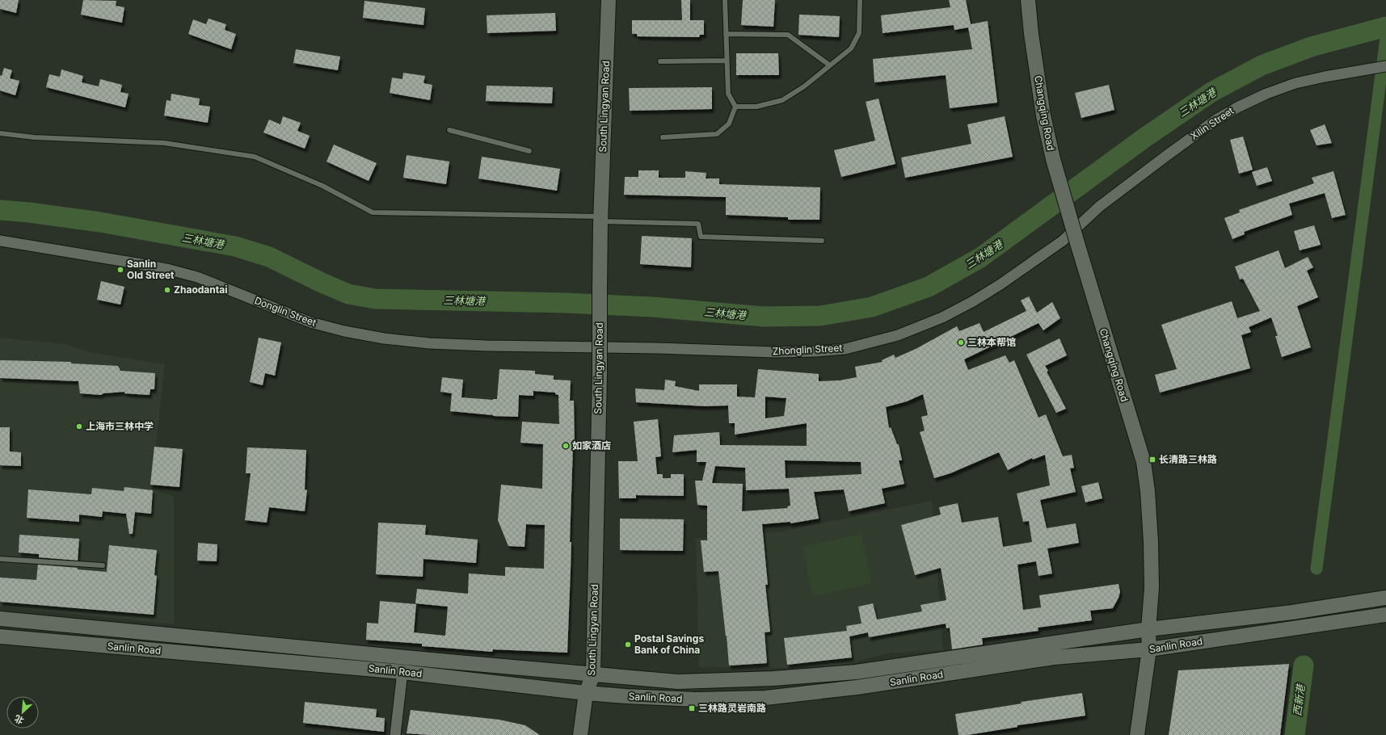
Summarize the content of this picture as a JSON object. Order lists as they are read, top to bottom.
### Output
{
  "streets": {
    "main road": ["South Lingyan Road", "Changqing Road", "Sanlin Road"],
    "street": ["Xilin Street", "Donglin Street", "Zhonglin Street"]
  },
  "crossings": [
    ["South Lingyan Road", "Sanlin Road"],
    ["Changqing Road", "Xilin Street"],
    ["Changqing Road", "Zhonglin Street"],
    ["Changqing Road", "Sanlin Road"],
    ["Xilin Street", "Zhonglin Street"],
    ["Donglin Street", "Zhonglin Street"]
  ],
  "water": ["三林塘港", "西新港"],
  "places": {
    "other": [
      "Sanlin Old Street",
      "Zhaodantai",
      "三林本帮馆",
      "上海市三林中学",
      "如家酒店",
      "Postal Savings Bank of China"
    ],
    "transit": ["长清路三林路", "三林路灵岩南路"]
  },
  "north": "bottom left"
}
